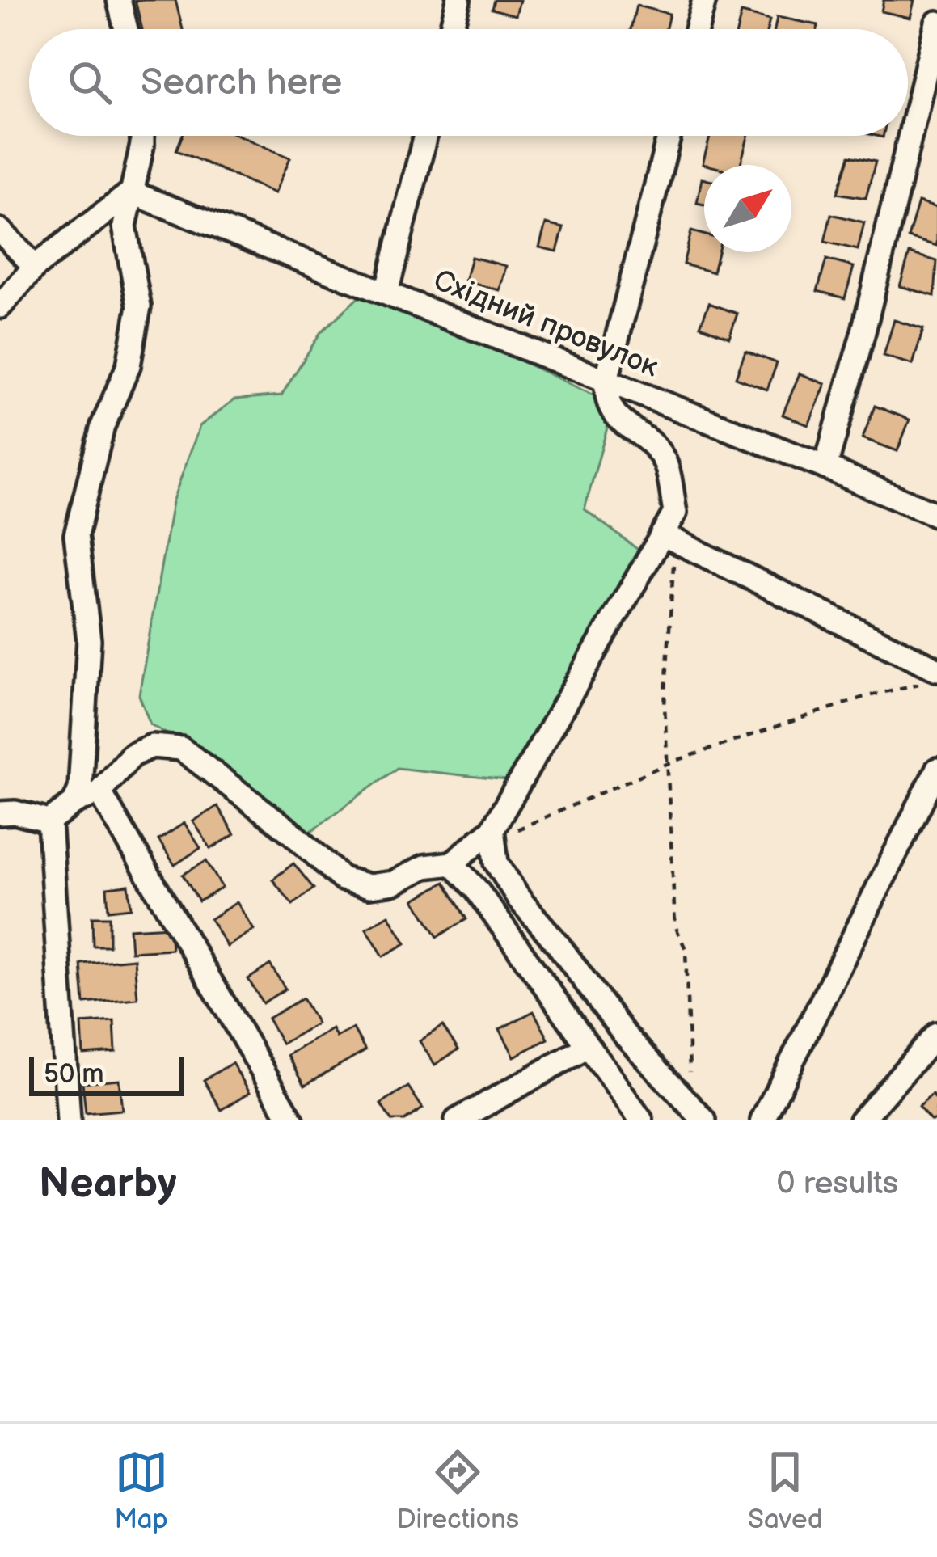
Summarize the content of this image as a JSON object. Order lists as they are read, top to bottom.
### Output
{
  "streets": {
    "street": ["Східний провулок"]
  },
  "scale_bar": "50 m",
  "north": "top right",
  "page": {
    "search": "Search here",
    "scale": "50 m",
    "heading": ["Nearby", "0 results"],
    "nav": ["Map", "Directions", "Saved"]
  }
}
